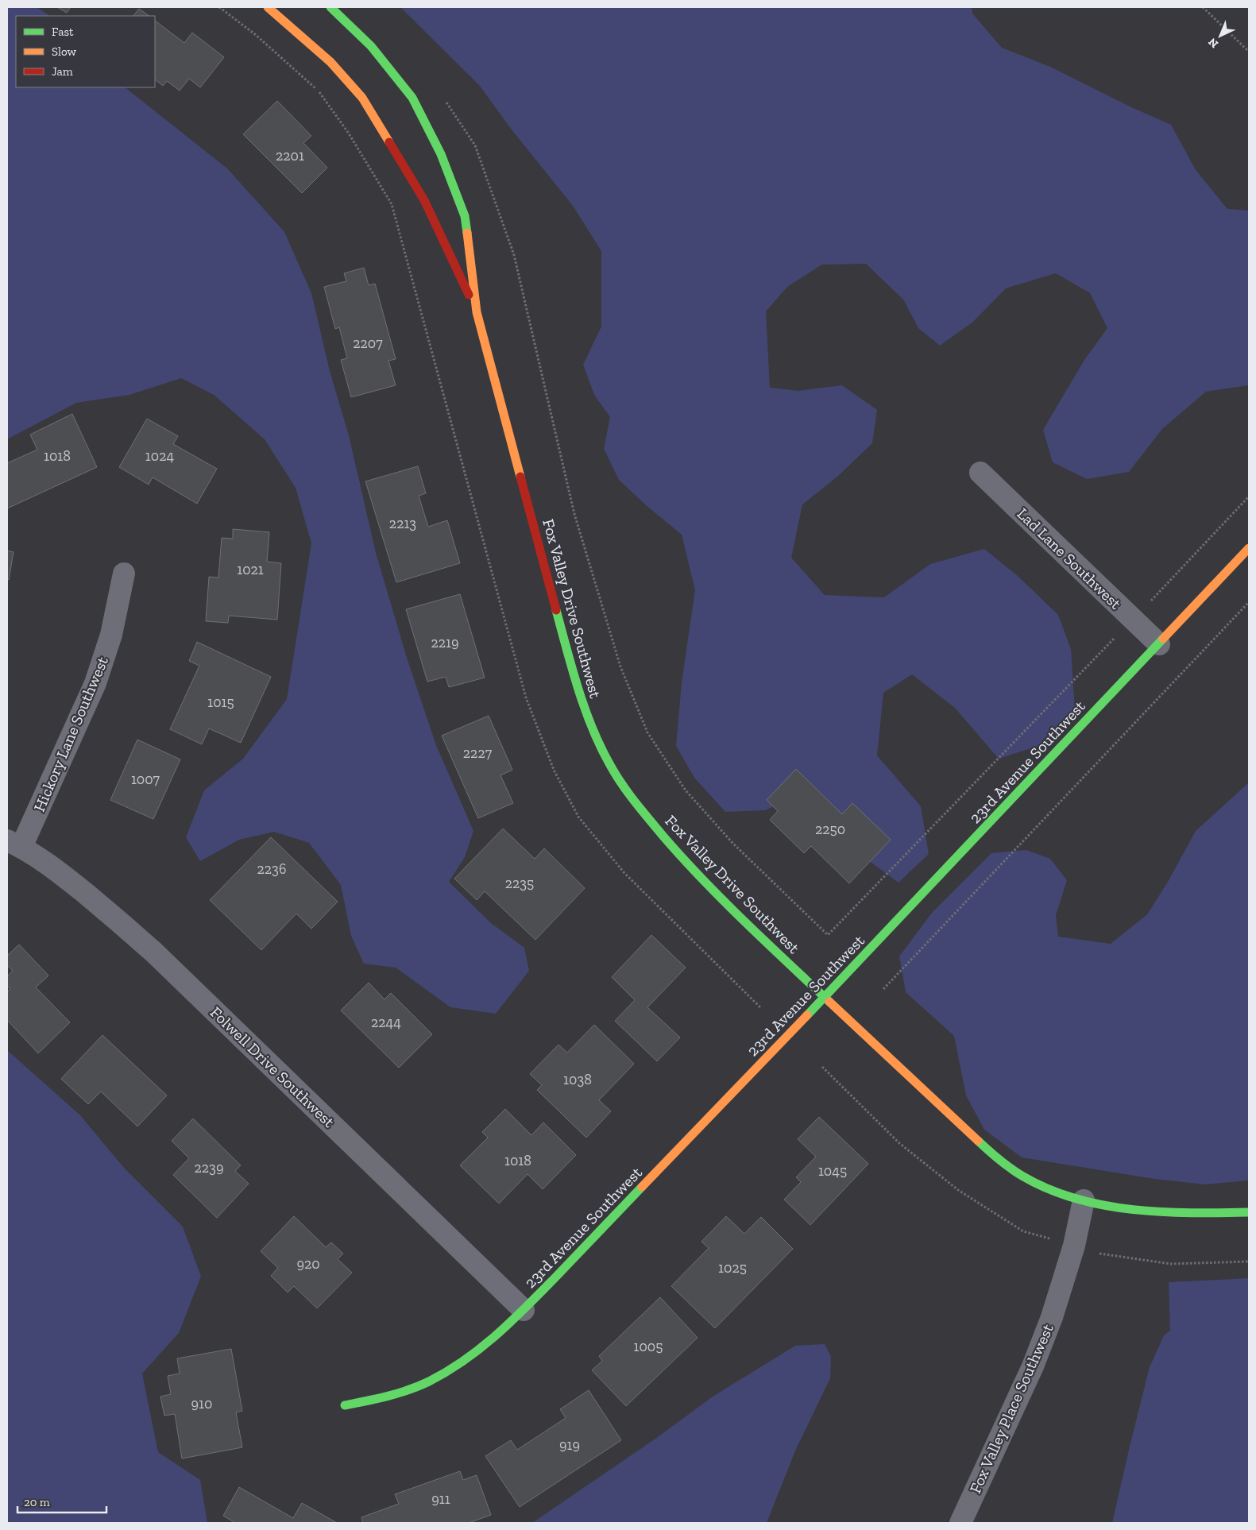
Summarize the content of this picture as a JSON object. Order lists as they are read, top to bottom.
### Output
{
  "streets": {
    "street": [
      "Lad Lane Southwest",
      "Fox Valley Drive Southwest",
      "Hickory Lane Southwest",
      "23rd Avenue Southwest",
      "Folwell Drive Southwest",
      "Fox Valley Place Southwest"
    ]
  },
  "crossings": [
    ["Lad Lane Southwest", "23rd Avenue Southwest"],
    ["Fox Valley Drive Southwest", "23rd Avenue Southwest"],
    ["Fox Valley Drive Southwest", "Fox Valley Place Southwest"],
    ["Hickory Lane Southwest", "Folwell Drive Southwest"],
    ["23rd Avenue Southwest", "Folwell Drive Southwest"]
  ],
  "house_numbers": [
    "2201",
    "2207",
    "1018",
    "1024",
    "2213",
    "1021",
    "2219",
    "1015",
    "2227",
    "1007",
    "2250",
    "2236",
    "2235",
    "2244",
    "1038",
    "1018",
    "2239",
    "1045",
    "920",
    "1025",
    "1005",
    "910",
    "919",
    "911"
  ],
  "legend": ["Fast", "Slow", "Jam"],
  "scale_bar": "20 m",
  "north": "bottom left"
}
